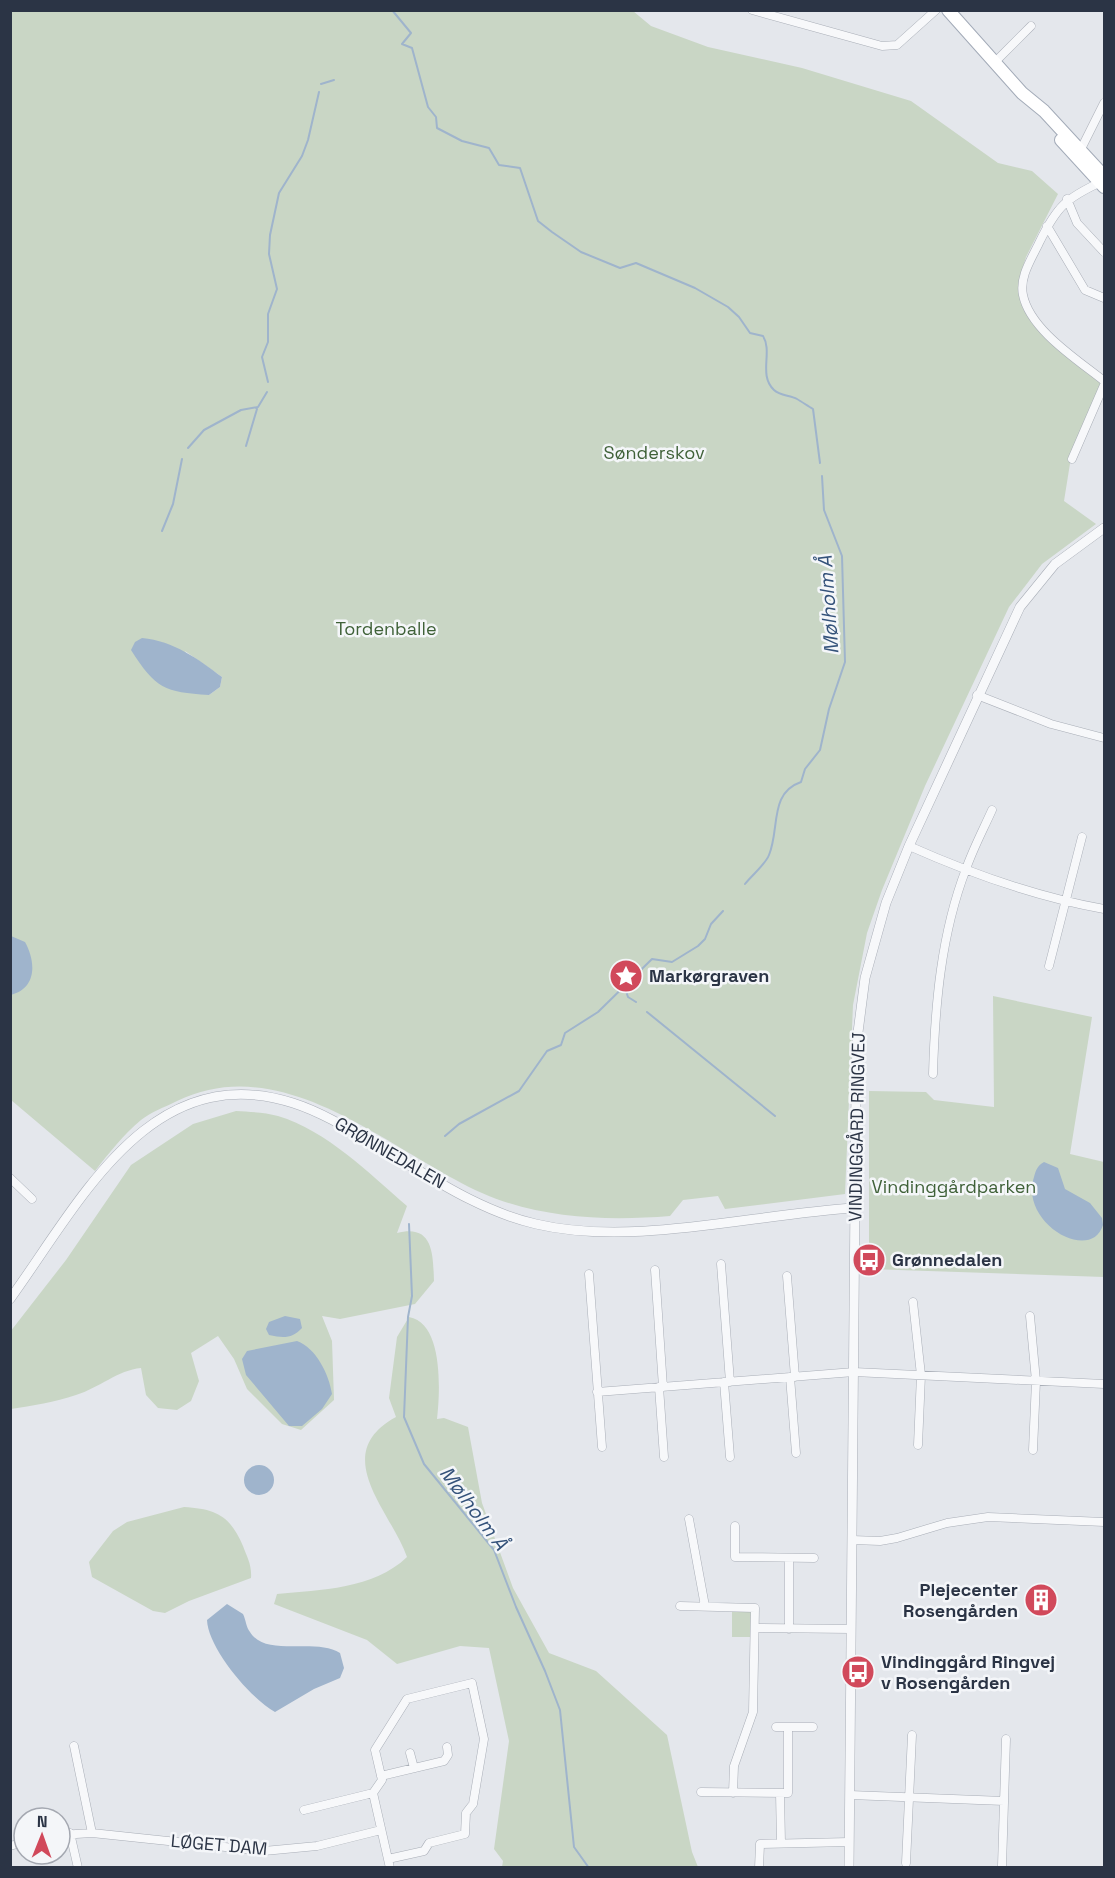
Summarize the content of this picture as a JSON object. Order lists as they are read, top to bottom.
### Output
{
  "streets": {
    "street": ["VINDINGGÅRD RINGVEJ", "GRØNNEDALEN", "LØGET DAM"]
  },
  "crossings": [
    ["VINDINGGÅRD RINGVEJ", "GRØNNEDALEN"]
  ],
  "water": ["Mølholm Å"],
  "parks": ["Sønderskov", "Tordenballe", "Vindinggårdparken"],
  "places": {
    "place": ["Markørgraven"],
    "bus stop": ["Grønnedalen", "Vindinggård Ringvej v Rosengården"],
    "building": ["Plejecenter Rosengården"]
  },
  "north": "top"
}
